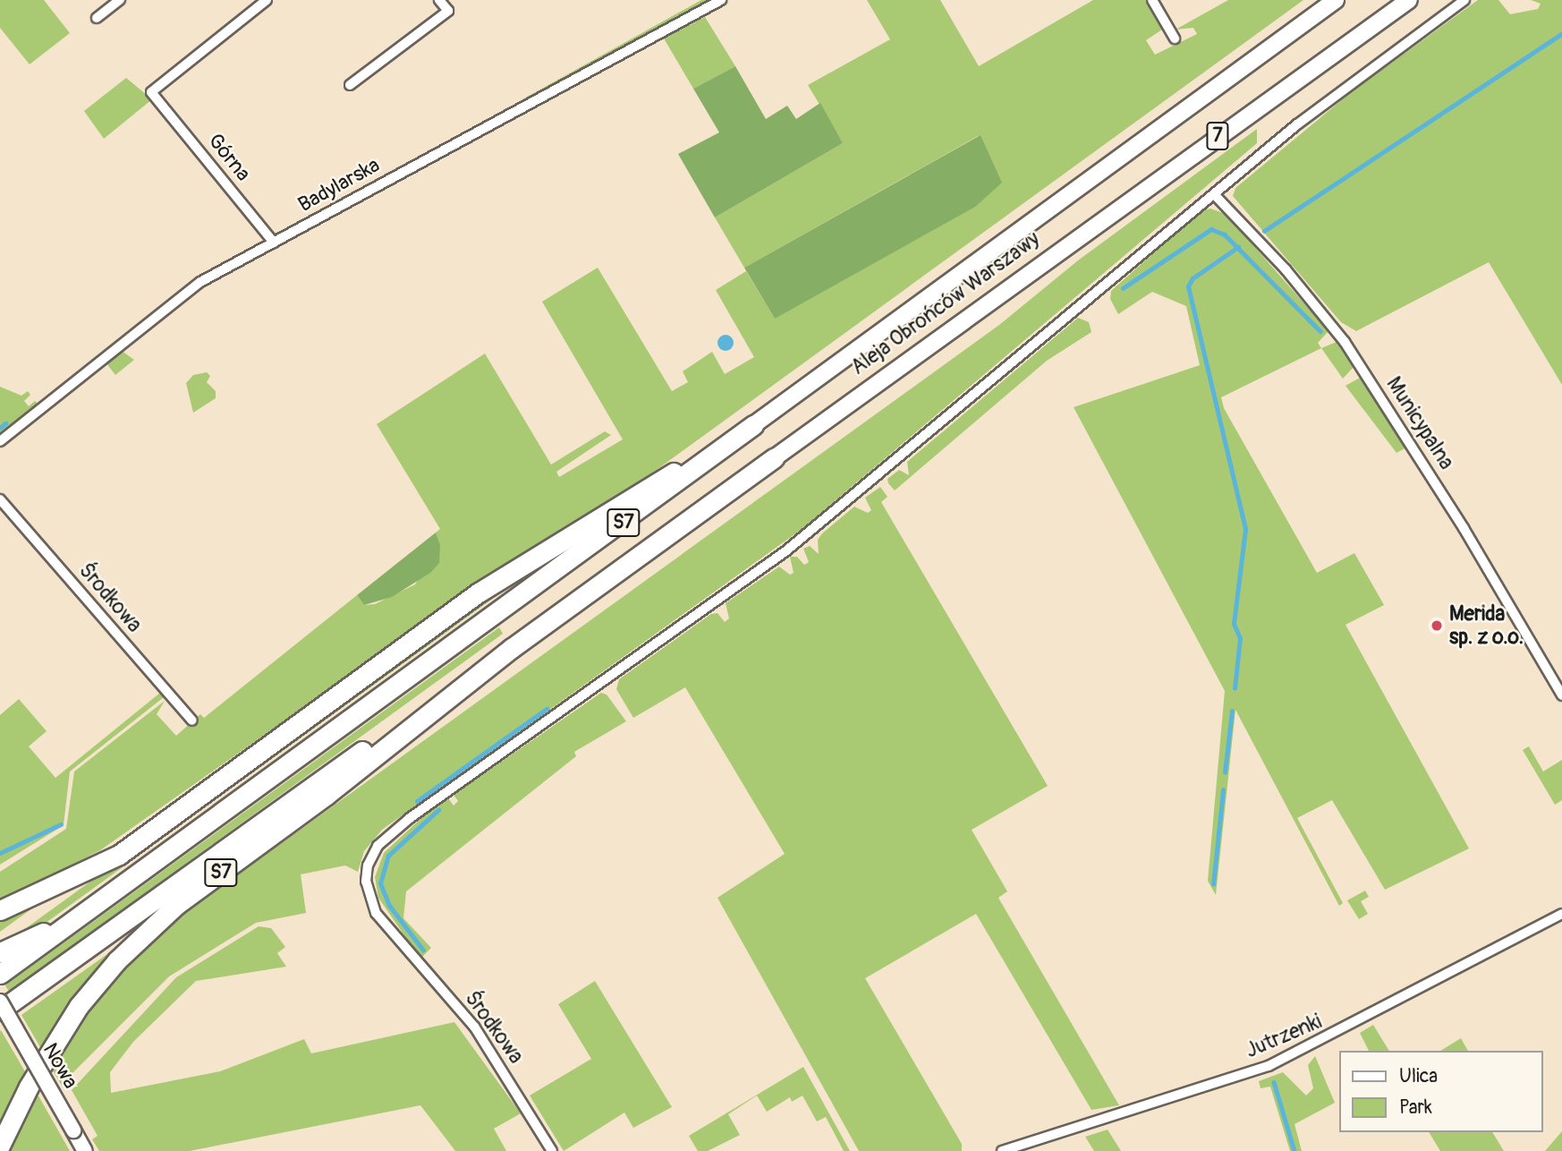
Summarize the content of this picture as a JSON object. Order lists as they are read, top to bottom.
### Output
{
  "streets": {
    "highway": ["Aleja Obrońców Warszawy", "S7"],
    "main road": ["7"],
    "street": [
      "Górna",
      "Badylarska",
      "Municypalna",
      "Środkowa",
      "Jutrzenki",
      "Nowa"
    ]
  },
  "crossings": [
    ["Górna", "Badylarska"],
    ["Aleja Obrońców Warszawy", "S7"],
    ["Municypalna", "Środkowa"]
  ],
  "places": ["Merida sp. z o.o."],
  "legend": ["Ulica", "Park"]
}
